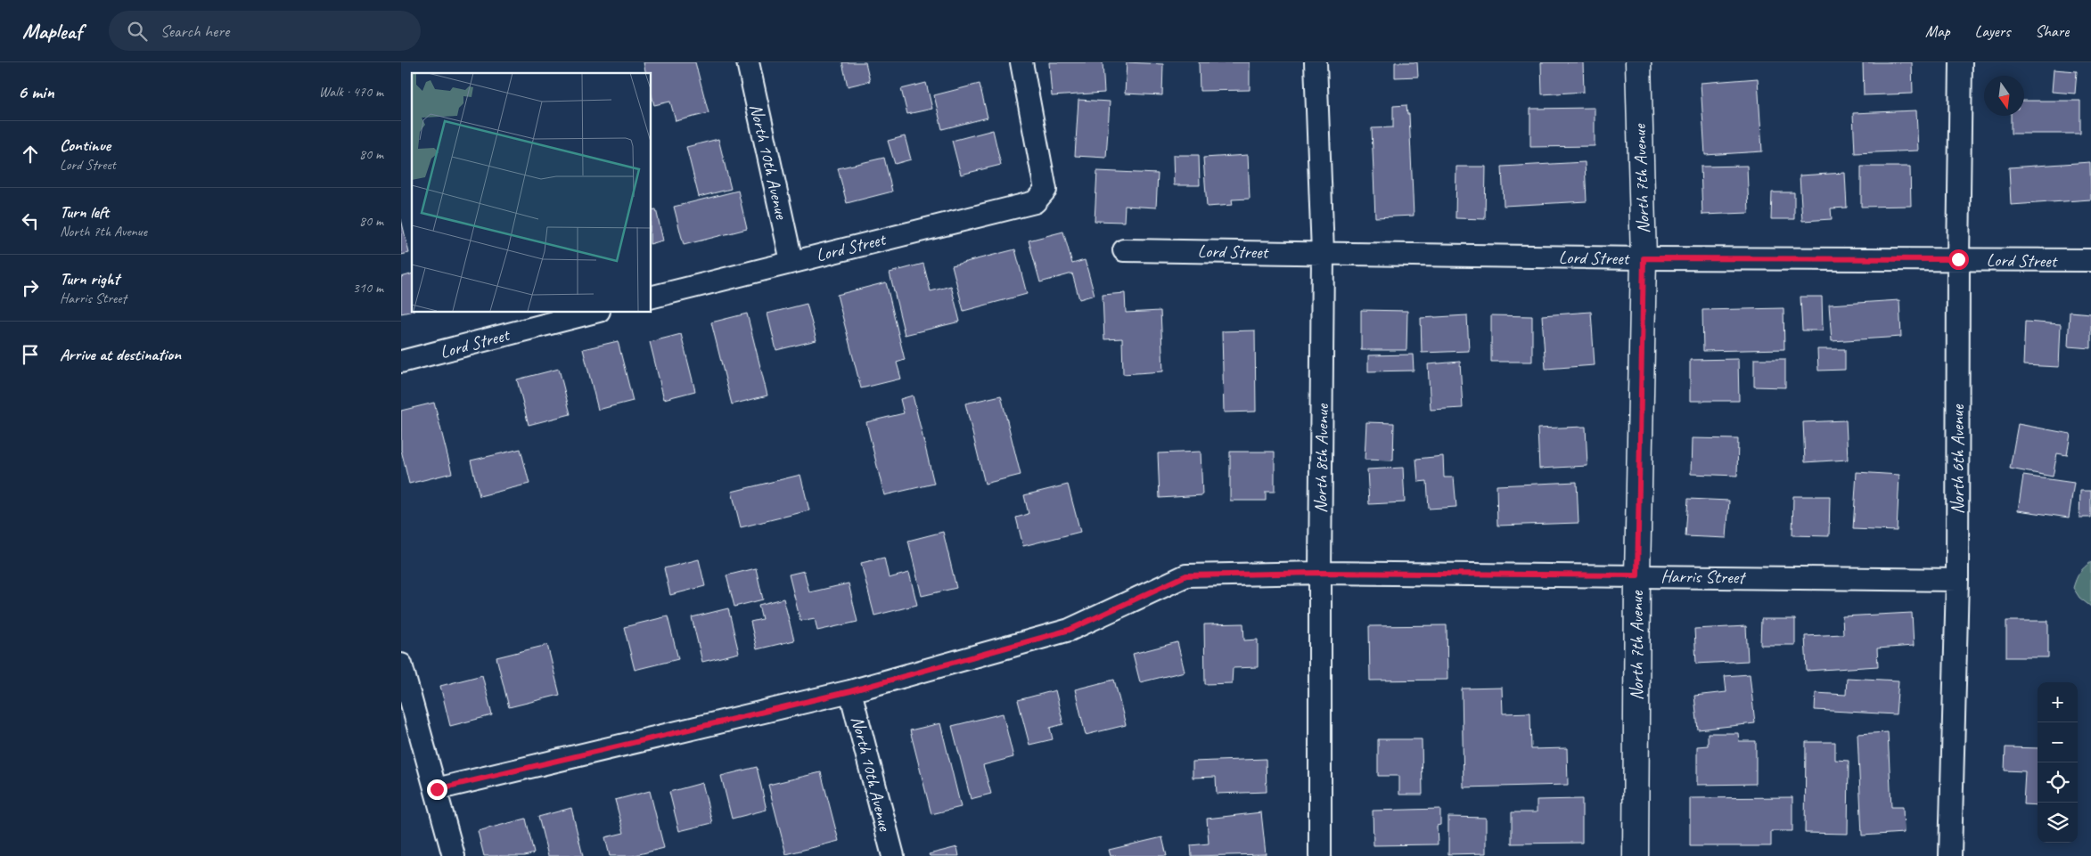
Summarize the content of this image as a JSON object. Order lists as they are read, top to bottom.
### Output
{
  "streets": {
    "street": [
      "North 10th Avenue",
      "North 7th Avenue",
      "Lord Street",
      "North 8th Avenue",
      "North 6th Avenue",
      "Harris Street"
    ]
  },
  "crossings": [
    ["North 10th Avenue", "Lord Street"],
    ["North 10th Avenue", "Harris Street"],
    ["North 7th Avenue", "Lord Street"],
    ["North 7th Avenue", "Harris Street"],
    ["Lord Street", "North 8th Avenue"],
    ["Lord Street", "North 6th Avenue"],
    ["North 8th Avenue", "Harris Street"],
    ["North 6th Avenue", "Harris Street"]
  ],
  "north": "bottom",
  "page": {
    "header": "Mapleaf",
    "search": "Search here",
    "nav": ["Map", "Layers", "Share"],
    "heading": ["6 min", "Walk · 470 m"],
    "list": [
      ["Continue", "Lord Street", "80 m"],
      ["Turn left", "North 7th Avenue", "80 m"],
      ["Turn right", "Harris Street", "310 m"],
      "Arrive at destination"
    ],
    "map_buttons": ["+", "−"]
  }
}
